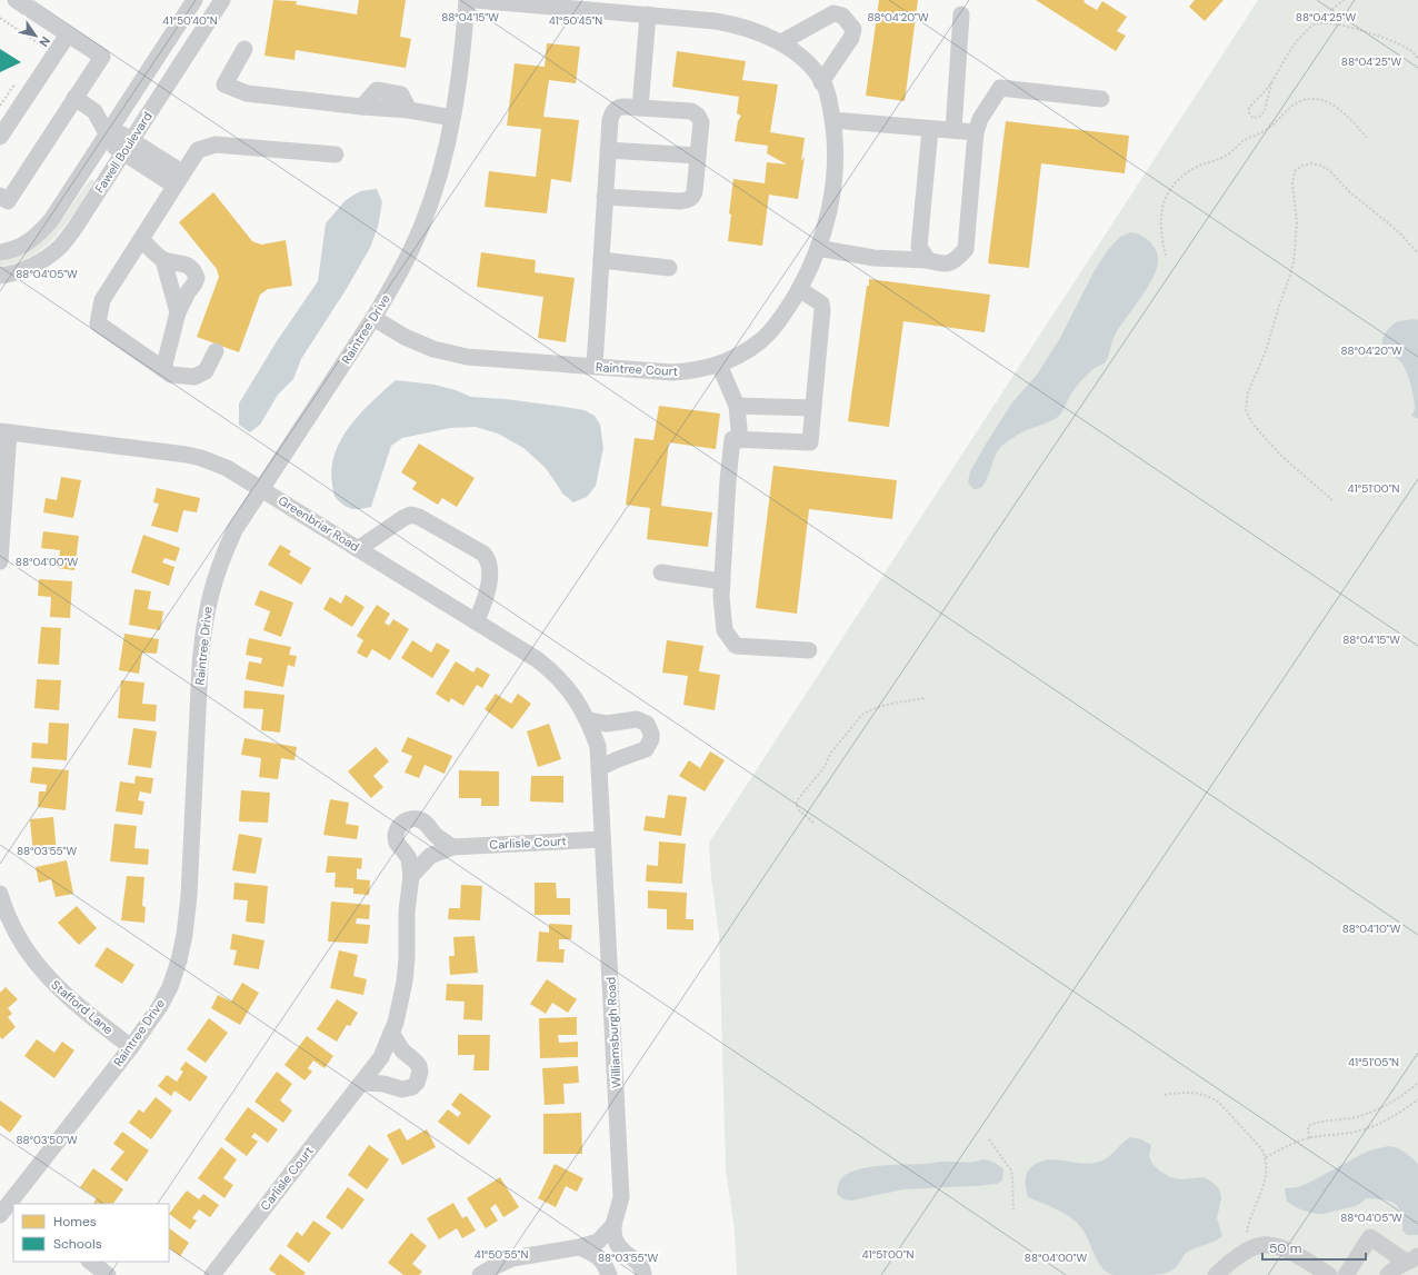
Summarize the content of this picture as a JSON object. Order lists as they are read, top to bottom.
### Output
{
  "streets": {
    "street": [
      "Fawell Boulevard",
      "Raintree Drive",
      "Raintree Court",
      "Greenbriar Road",
      "Carlisle Court",
      "Stafford Lane",
      "Williamsburgh Road"
    ]
  },
  "crossings": [
    ["Raintree Drive", "Raintree Court"],
    ["Raintree Drive", "Greenbriar Road"],
    ["Raintree Drive", "Stafford Lane"],
    ["Greenbriar Road", "Carlisle Court"],
    ["Greenbriar Road", "Williamsburgh Road"],
    ["Carlisle Court", "Williamsburgh Road"]
  ],
  "legend": ["Homes", "Schools"],
  "scale_bar": "50 m",
  "north": "bottom right",
  "coordinates": [
    "88°04'15\"W",
    "88°04'25\"W",
    "88°04'20\"W",
    "41°50'40\"N",
    "41°50'45\"N",
    "88°04'05\"W",
    "41°51'00\"N",
    "88°04'00\"W",
    "88°03'55\"W",
    "88°04'10\"W",
    "41°51'05\"N",
    "88°03'50\"W",
    "41°50'55\"N"
  ]
}
